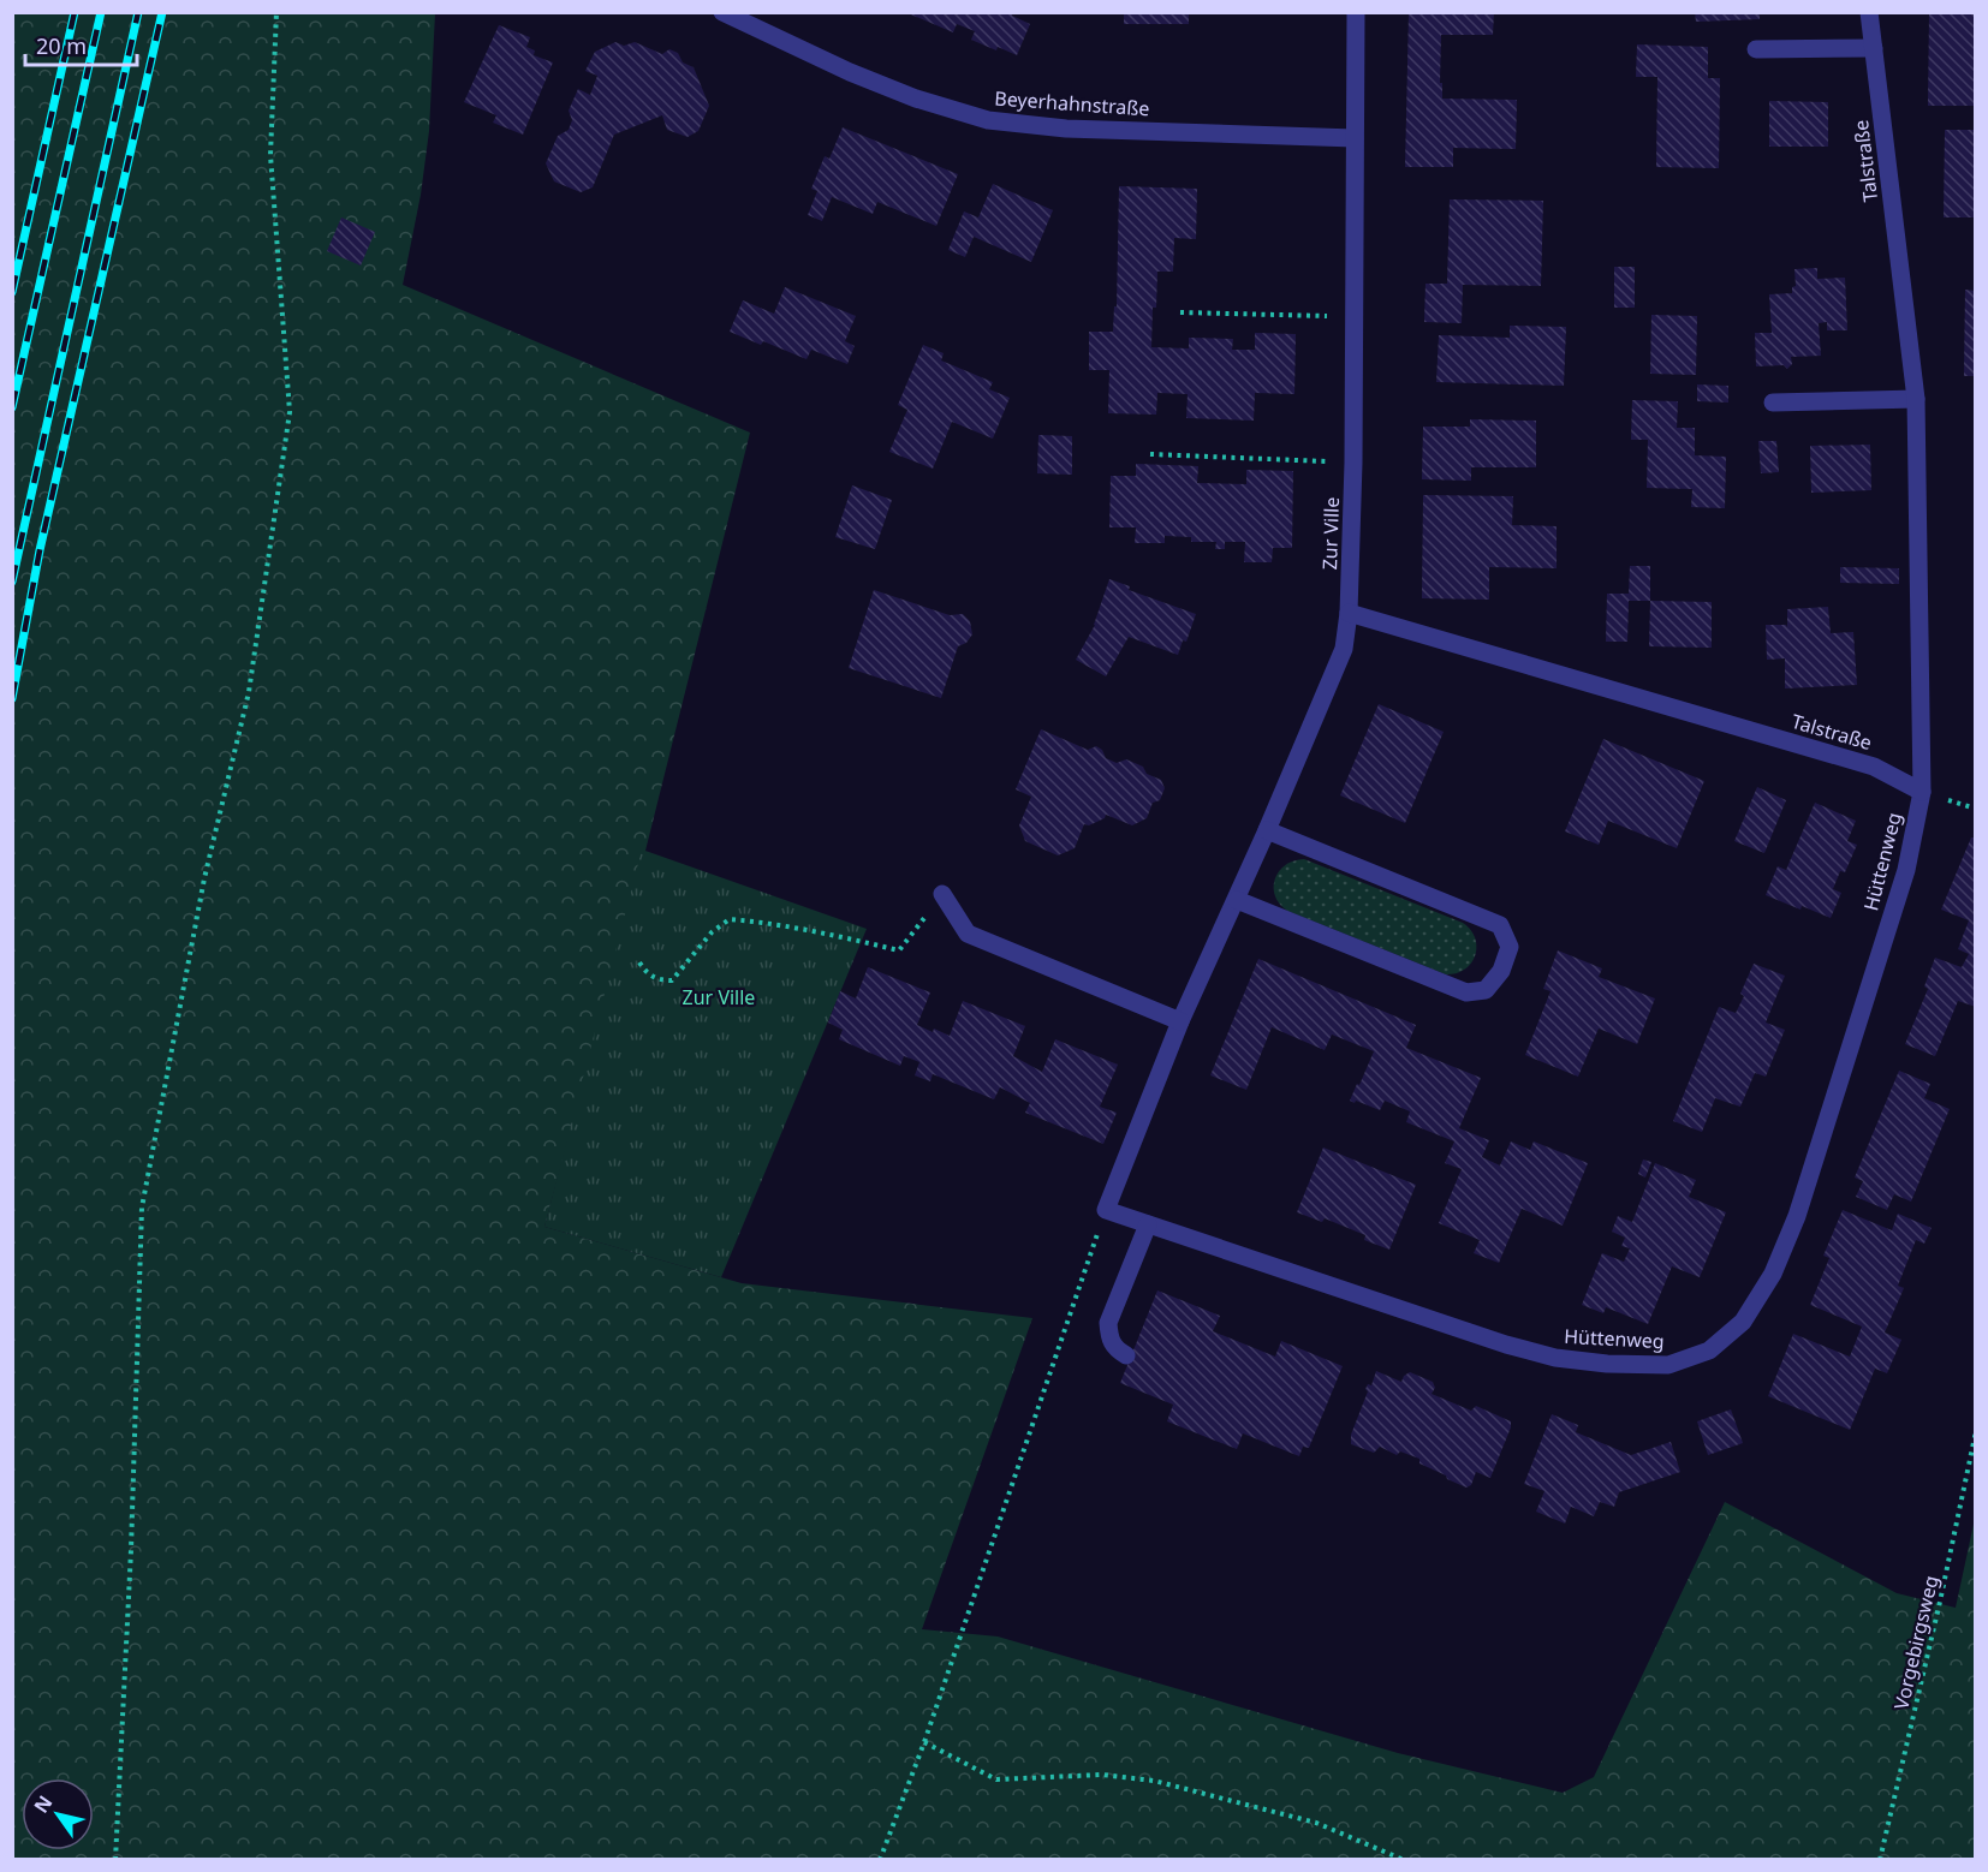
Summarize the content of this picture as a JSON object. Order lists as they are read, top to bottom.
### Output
{
  "streets": {
    "street": [
      "Beyerhahnstraße",
      "Talstraße",
      "Zur Ville",
      "Hüttenweg"
    ],
    "path": ["Vorgebirgsweg"]
  },
  "crossings": [
    ["Beyerhahnstraße", "Zur Ville"],
    ["Talstraße", "Zur Ville"],
    ["Talstraße", "Hüttenweg"],
    ["Zur Ville", "Hüttenweg"]
  ],
  "parks": ["Zur Ville"],
  "scale_bar": "20 m",
  "north": "top left"
}
